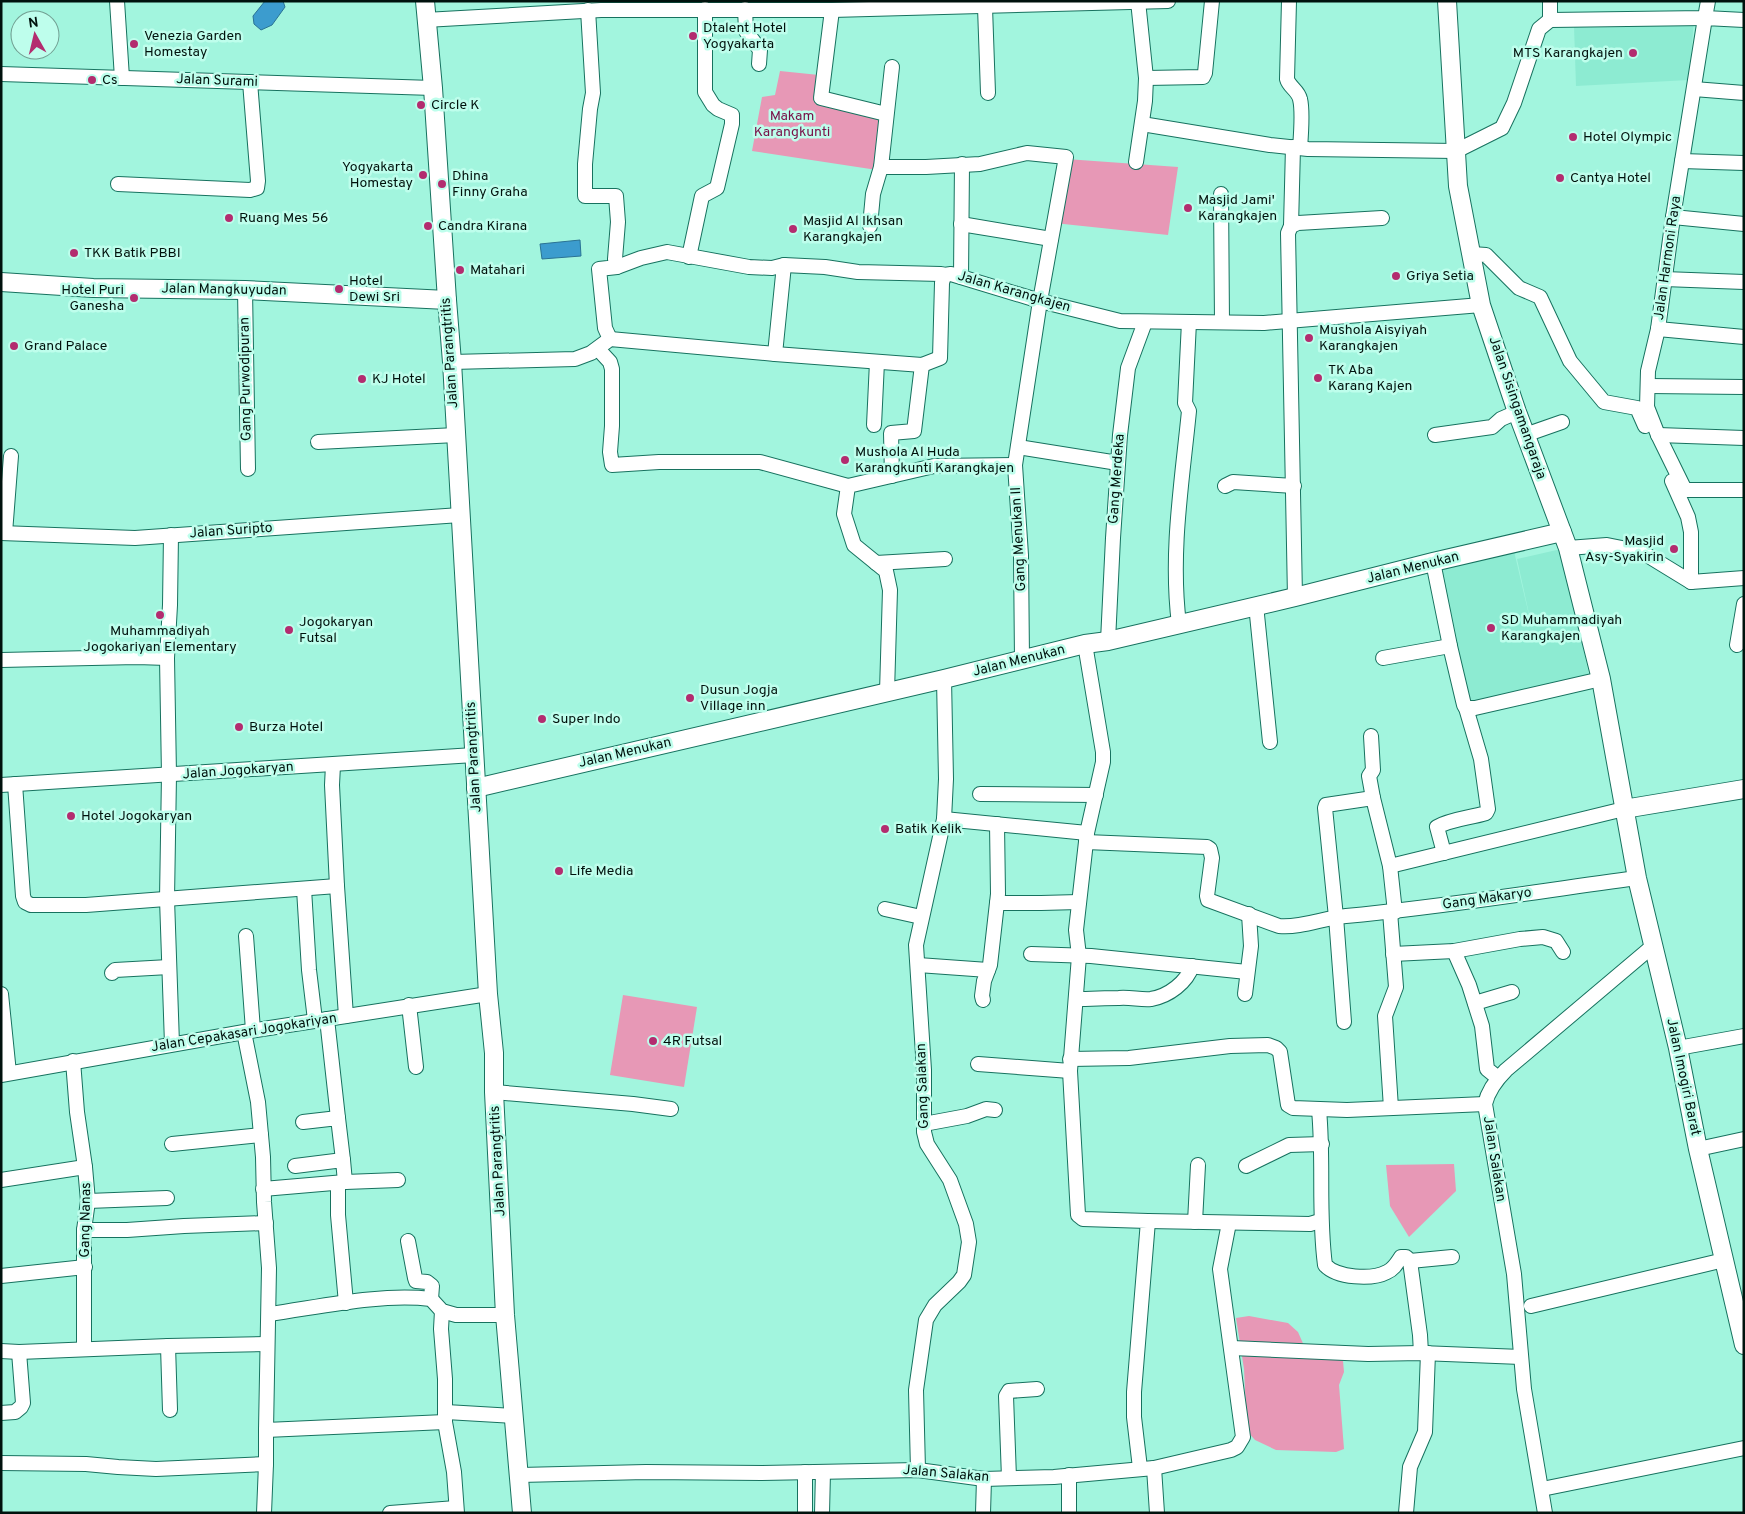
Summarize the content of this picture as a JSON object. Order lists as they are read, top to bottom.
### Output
{
  "streets": {
    "main road": [
      "Jalan Mangkuyudan",
      "Jalan Parangtritis",
      "Jalan Sisingamangaraja",
      "Jalan Menukan",
      "Jalan Imogiri Barat"
    ],
    "street": [
      "Jalan Surami",
      "Jalan Harmoni Raya",
      "Jalan Karangkajen",
      "Gang Purwodipuran",
      "Gang Merdeka",
      "Jalan Suripto",
      "Gang Menukan II",
      "Jalan Jogokaryan",
      "Gang Makaryo",
      "Jalan Cepakasari Jogokariyan",
      "Gang Salakan",
      "Jalan Salakan",
      "Gang Nanas"
    ]
  },
  "crossings": [
    ["Jalan Surami", "Jalan Parangtritis"],
    ["Jalan Mangkuyudan", "Jalan Parangtritis"],
    ["Jalan Mangkuyudan", "Gang Purwodipuran"],
    ["Jalan Karangkajen", "Jalan Sisingamangaraja"],
    ["Jalan Karangkajen", "Gang Merdeka"],
    ["Jalan Karangkajen", "Gang Menukan II"],
    ["Jalan Parangtritis", "Jalan Suripto"],
    ["Jalan Parangtritis", "Jalan Menukan"],
    ["Jalan Parangtritis", "Jalan Jogokaryan"],
    ["Jalan Parangtritis", "Jalan Cepakasari Jogokariyan"],
    ["Jalan Parangtritis", "Jalan Salakan"],
    ["Jalan Sisingamangaraja", "Jalan Menukan"],
    ["Jalan Sisingamangaraja", "Jalan Imogiri Barat"],
    ["Gang Merdeka", "Jalan Menukan"],
    ["Gang Menukan II", "Jalan Menukan"],
    ["Jalan Menukan", "Gang Salakan"],
    ["Gang Makaryo", "Jalan Imogiri Barat"],
    ["Jalan Cepakasari Jogokariyan", "Gang Nanas"],
    ["Jalan Imogiri Barat", "Jalan Salakan"],
    ["Gang Salakan", "Jalan Salakan"]
  ],
  "parks": ["Makam Karangkunti"],
  "places": [
    "Dtalent Hotel Yogyakarta",
    "Venezia Garden Homestay",
    "MTS Karangkajen",
    "Cs",
    "Circle K",
    "Hotel Olympic",
    "Yogyakarta Homestay",
    "Cantya Hotel",
    "Dhina Finny Graha",
    "Masjid Jami' Karangkajen",
    "Ruang Mes 56",
    "Candra Kirana",
    "Masjid Al Ikhsan Karangkajen",
    "TKK Batik PBBI",
    "Matahari",
    "Griya Setia",
    "Hotel Dewi Sri",
    "Hotel Puri Ganesha",
    "Mushola Aisyiyah Karangkajen",
    "Grand Palace",
    "TK Aba Karang Kajen",
    "KJ Hotel",
    "Mushola Al Huda Karangkunti Karangkajen",
    "Masjid Asy-Syakirin",
    "Muhammadiyah Jogokariyan Elementary",
    "SD Muhammadiyah Karangkajen",
    "Jogokaryan Futsal",
    "Dusun Jogja Village inn",
    "Super Indo",
    "Burza Hotel",
    "Hotel Jogokaryan",
    "Batik Kelik",
    "Life Media",
    "4R Futsal"
  ],
  "north": "top"
}
